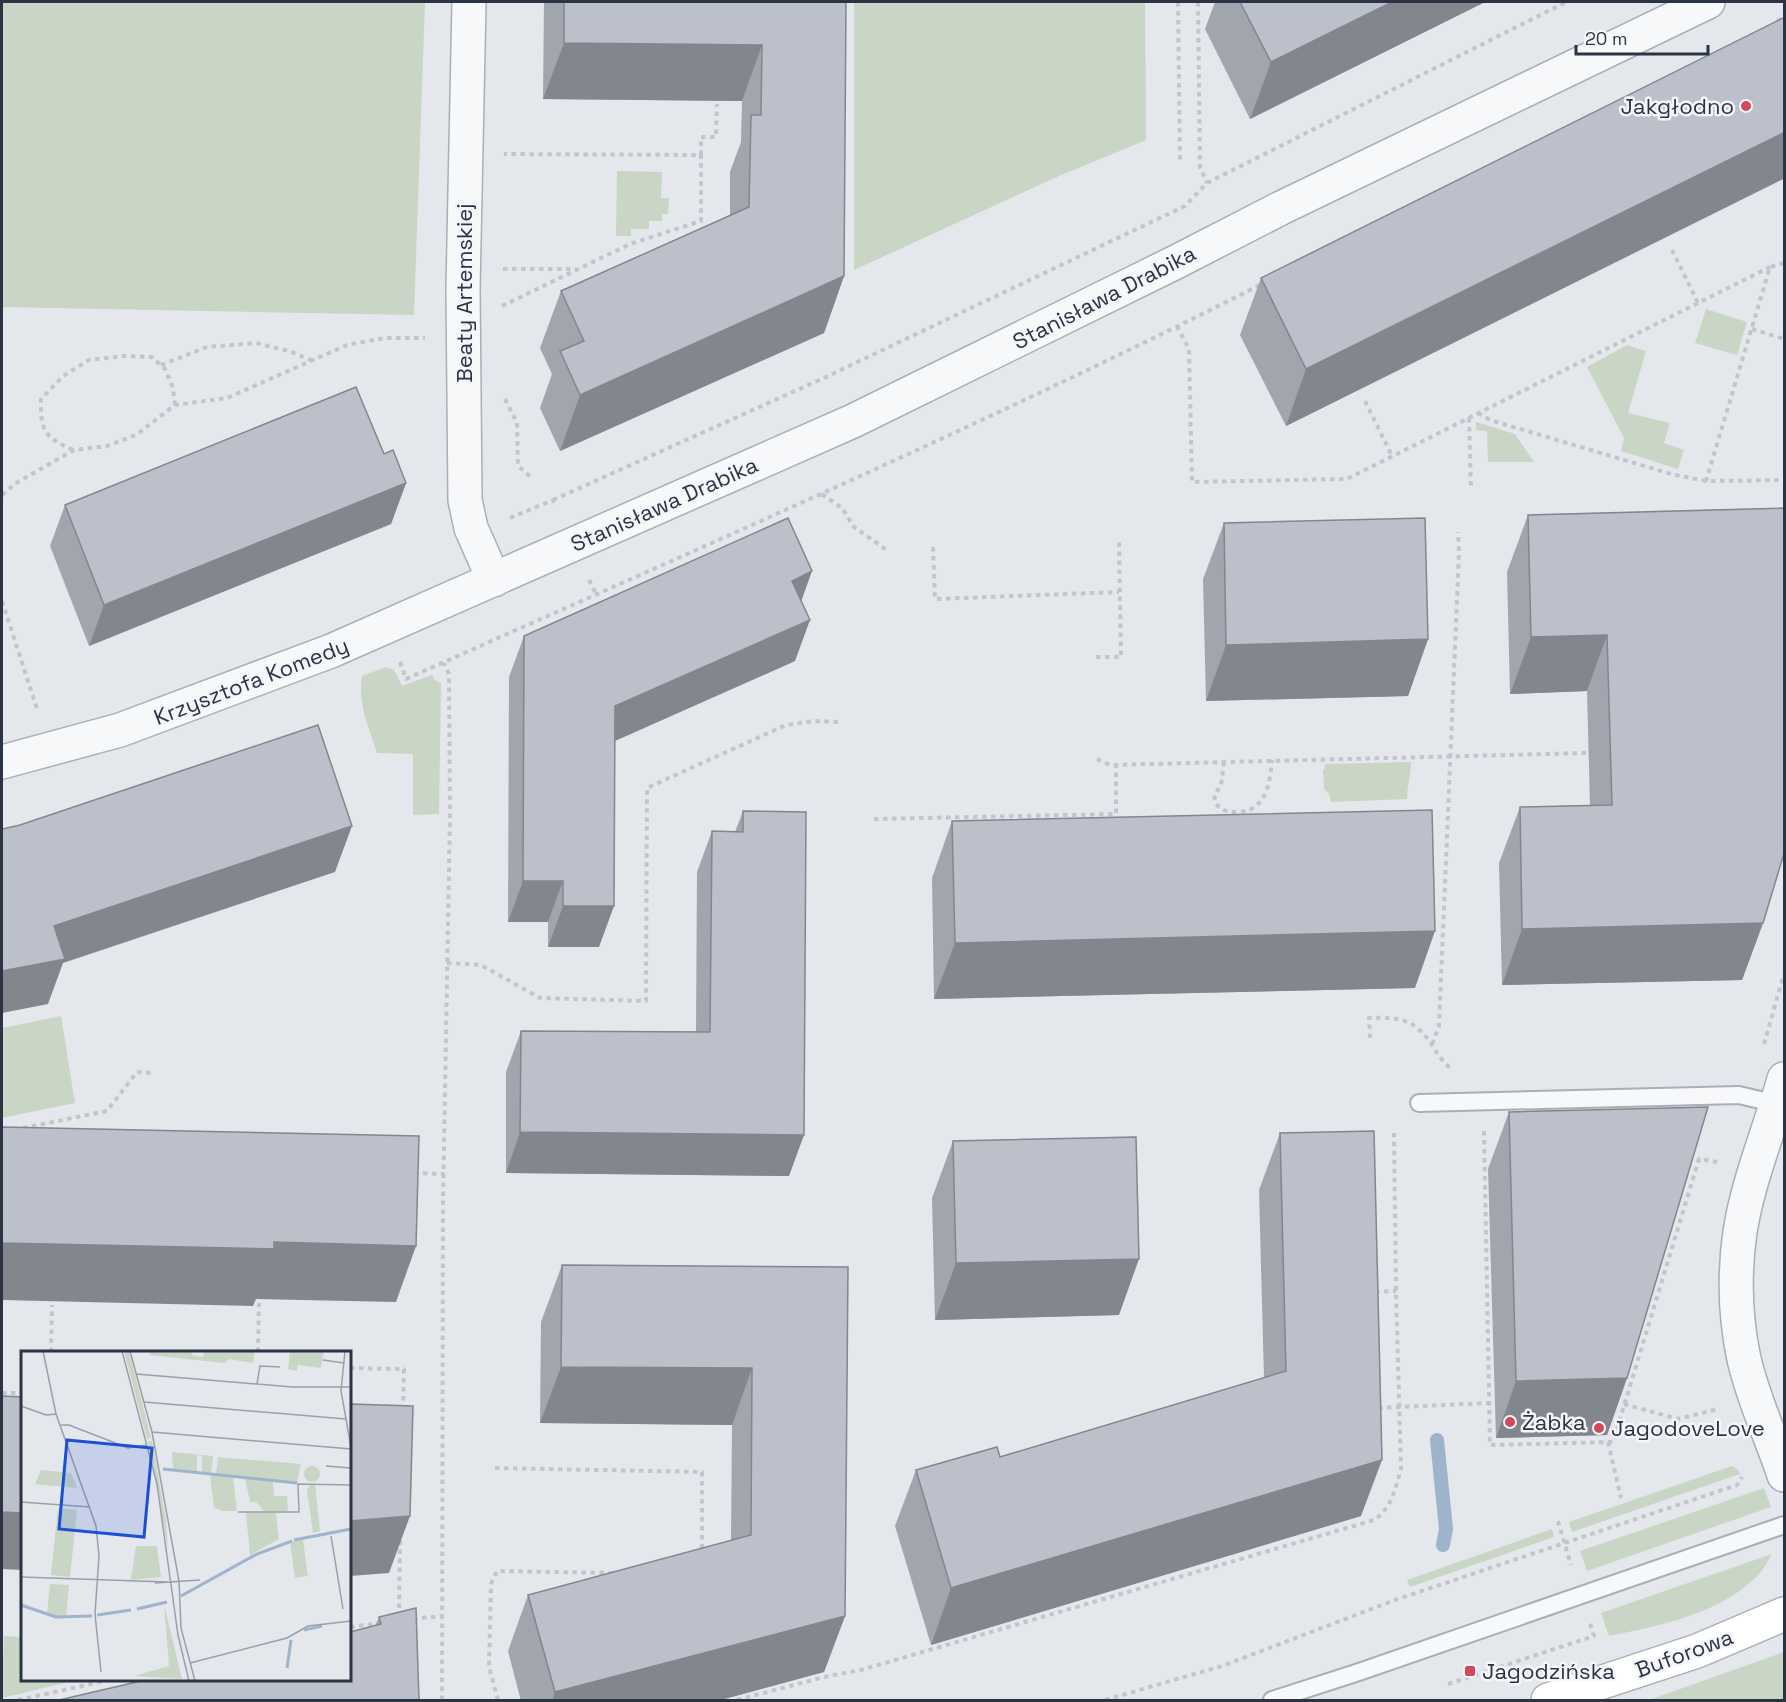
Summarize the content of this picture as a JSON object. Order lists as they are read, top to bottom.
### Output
{
  "streets": {
    "main road": ["Buforowa"],
    "street": ["Beaty Artemskiej", "Stanisława Drabika", "Krzysztofa Komedy"]
  },
  "crossings": [
    ["Beaty Artemskiej", "Stanisława Drabika"],
    ["Beaty Artemskiej", "Krzysztofa Komedy"],
    ["Stanisława Drabika", "Krzysztofa Komedy"]
  ],
  "places": {
    "other": ["Jakgłodno", "Żabka", "JagodoveLove"],
    "transit": ["Jagodzińska"]
  },
  "scale_bar": "20 m"
}
